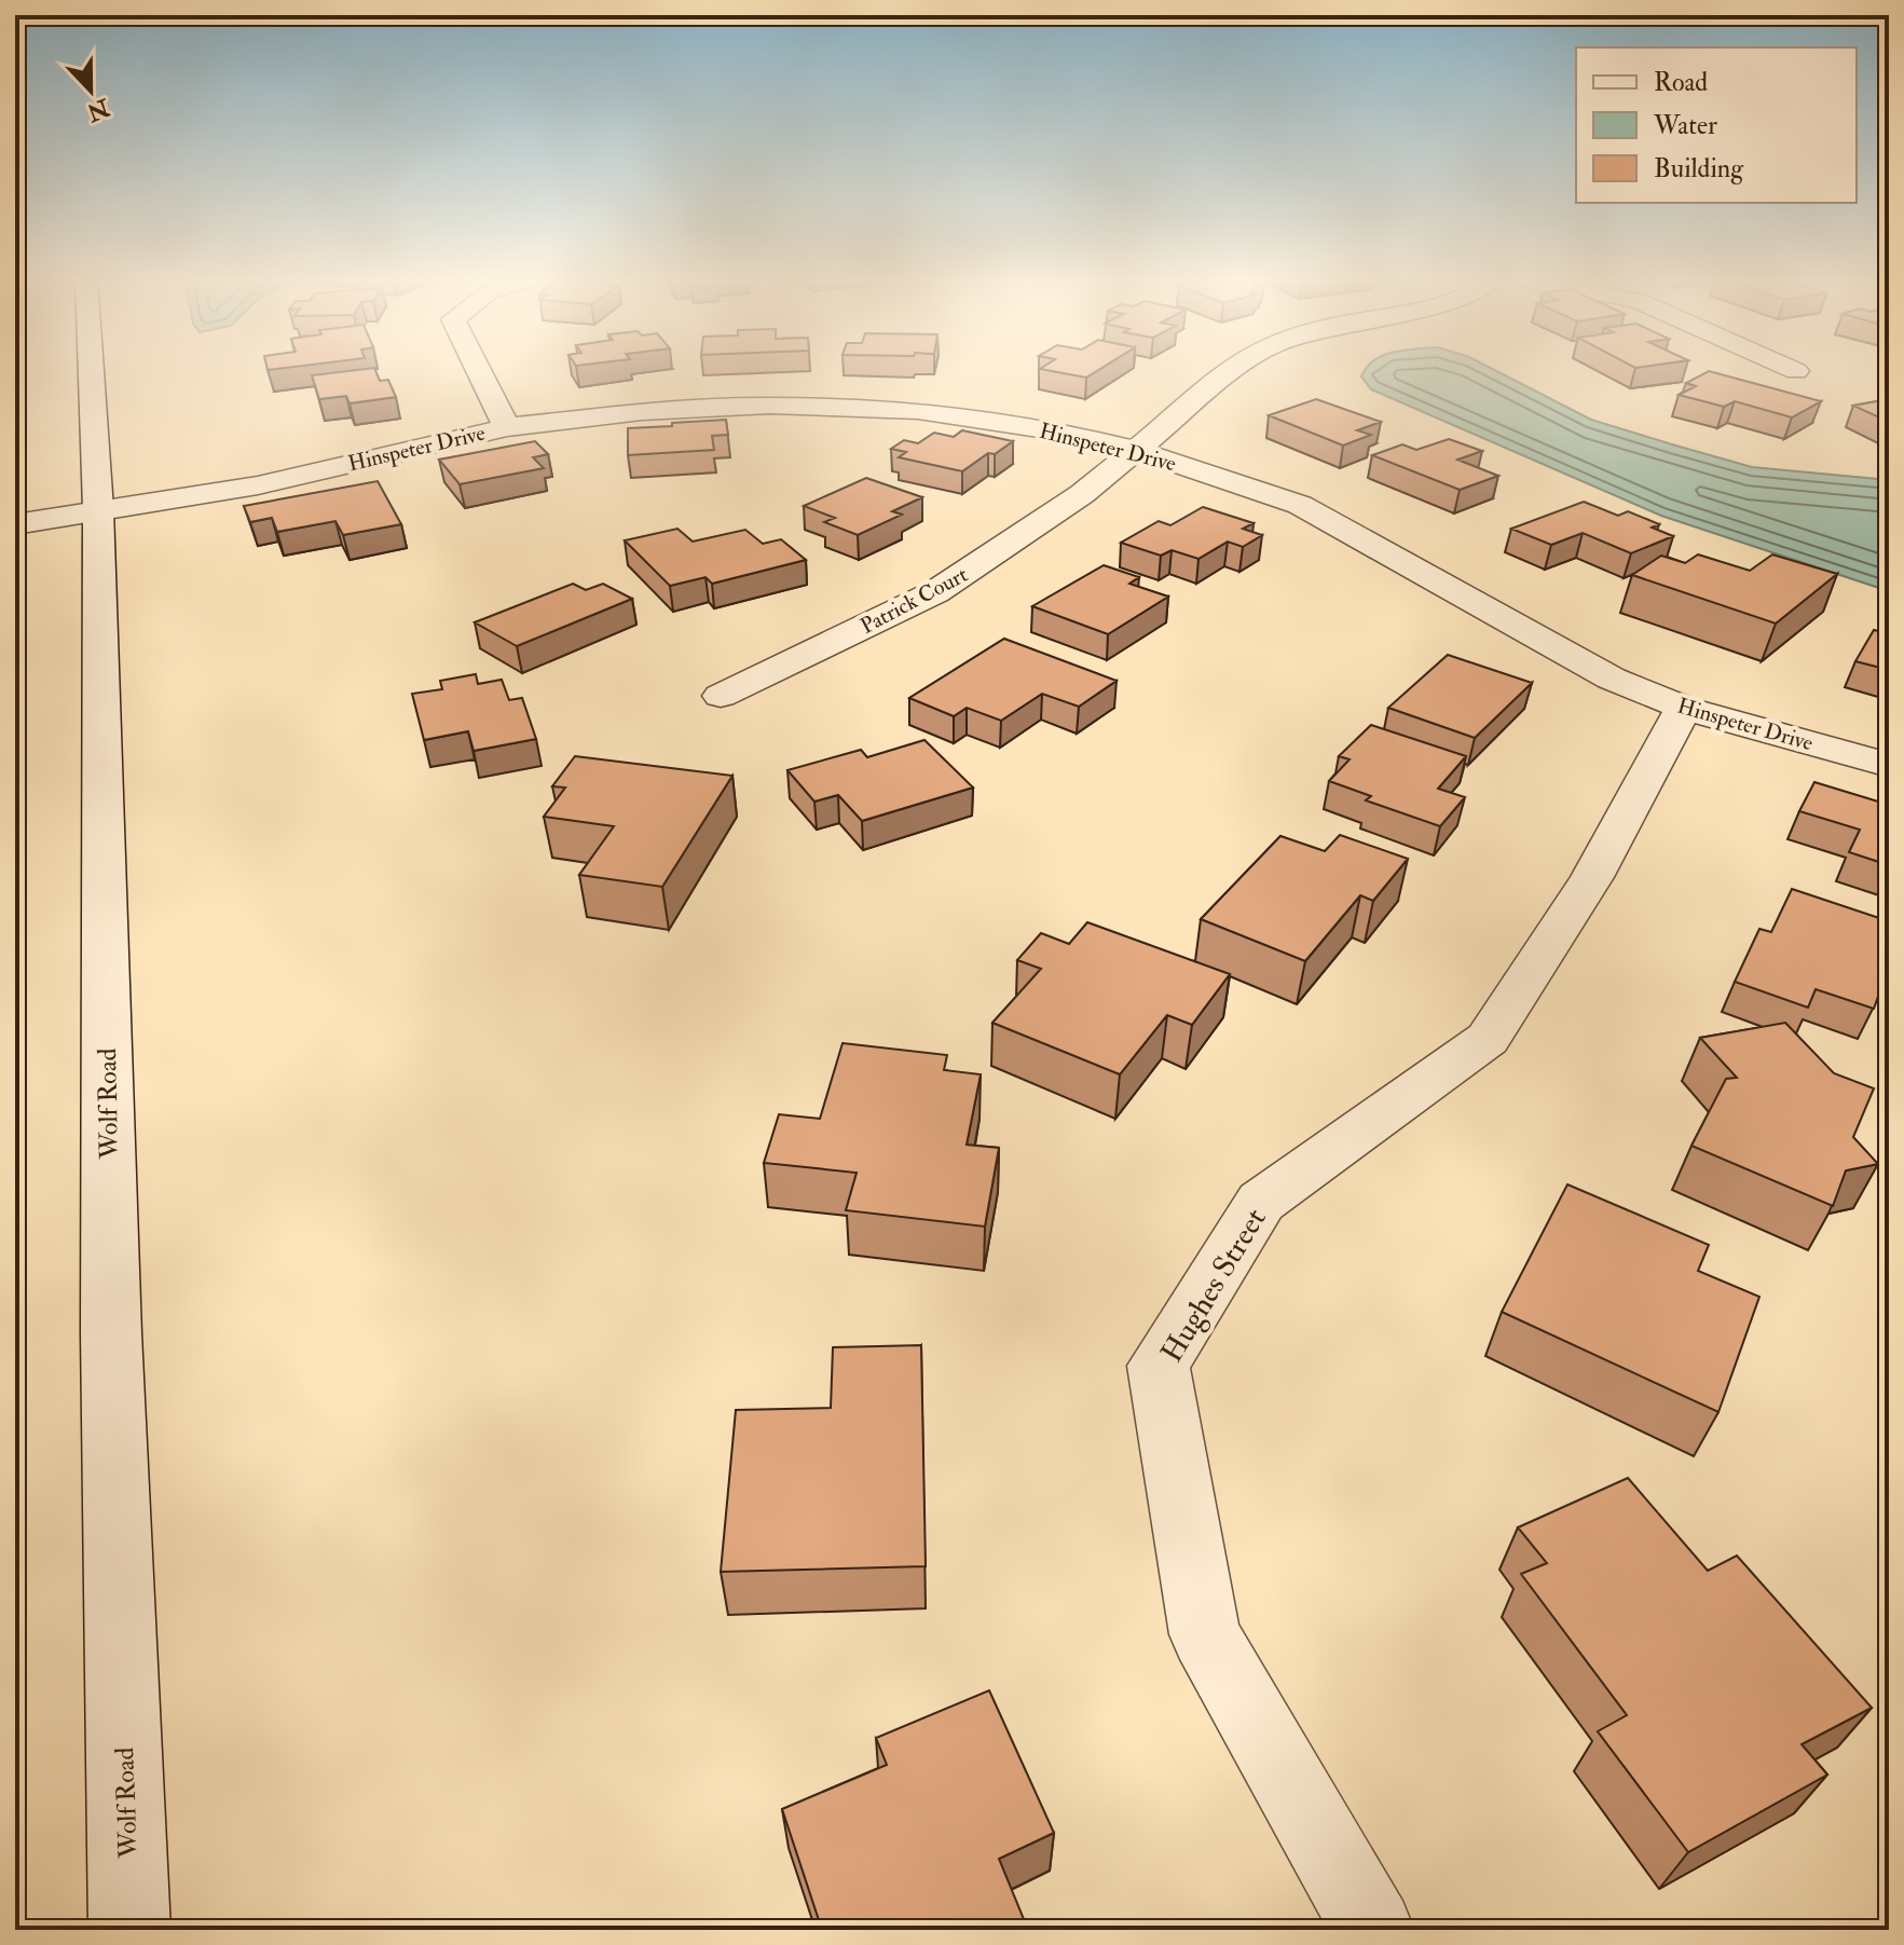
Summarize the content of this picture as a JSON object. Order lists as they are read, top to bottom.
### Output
{
  "streets": {
    "street": [
      "Hinspeter Drive",
      "Patrick Court",
      "Wolf Road",
      "Hughes Street"
    ]
  },
  "crossings": [
    ["Hinspeter Drive", "Patrick Court"],
    ["Hinspeter Drive", "Wolf Road"],
    ["Hinspeter Drive", "Hughes Street"]
  ],
  "legend": ["Road", "Water", "Building"],
  "north": "bottom"
}
